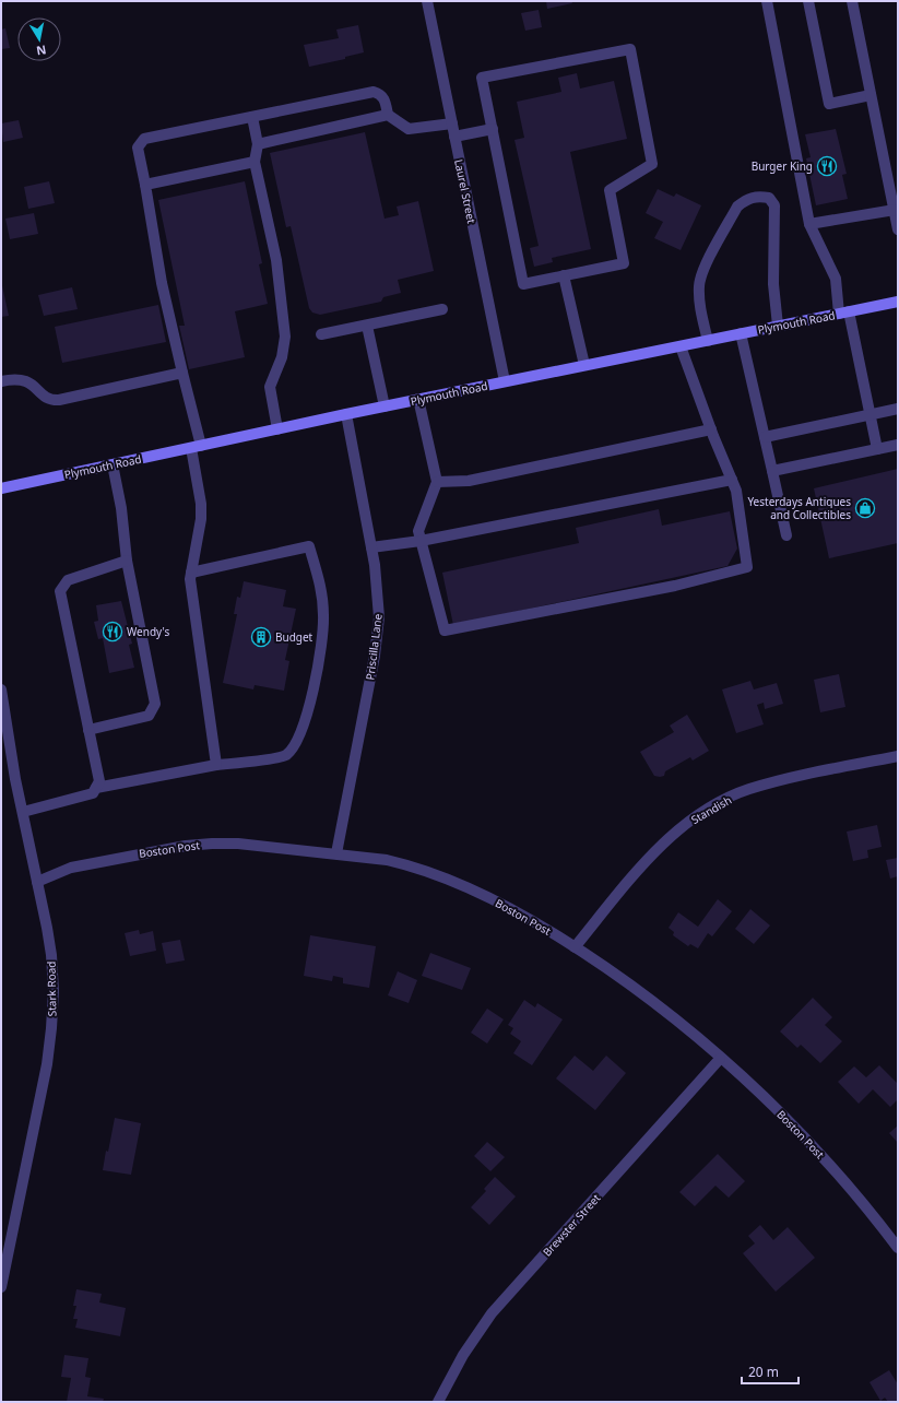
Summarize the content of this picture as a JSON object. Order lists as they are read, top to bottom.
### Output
{
  "streets": {
    "main road": ["Plymouth Road"],
    "street": [
      "Laurel Street",
      "Priscilla Lane",
      "Standish",
      "Boston Post",
      "Stark Road",
      "Brewster Street"
    ]
  },
  "crossings": [
    ["Laurel Street", "Plymouth Road"],
    ["Plymouth Road", "Priscilla Lane"],
    ["Priscilla Lane", "Boston Post"],
    ["Standish", "Boston Post"],
    ["Boston Post", "Stark Road"],
    ["Boston Post", "Brewster Street"]
  ],
  "places": {
    "restaurant": ["Burger King", "Wendy's"],
    "shop": ["Yesterdays Antiques and Collectibles"],
    "building": ["Budget"]
  },
  "scale_bar": "20 m",
  "north": "bottom"
}
